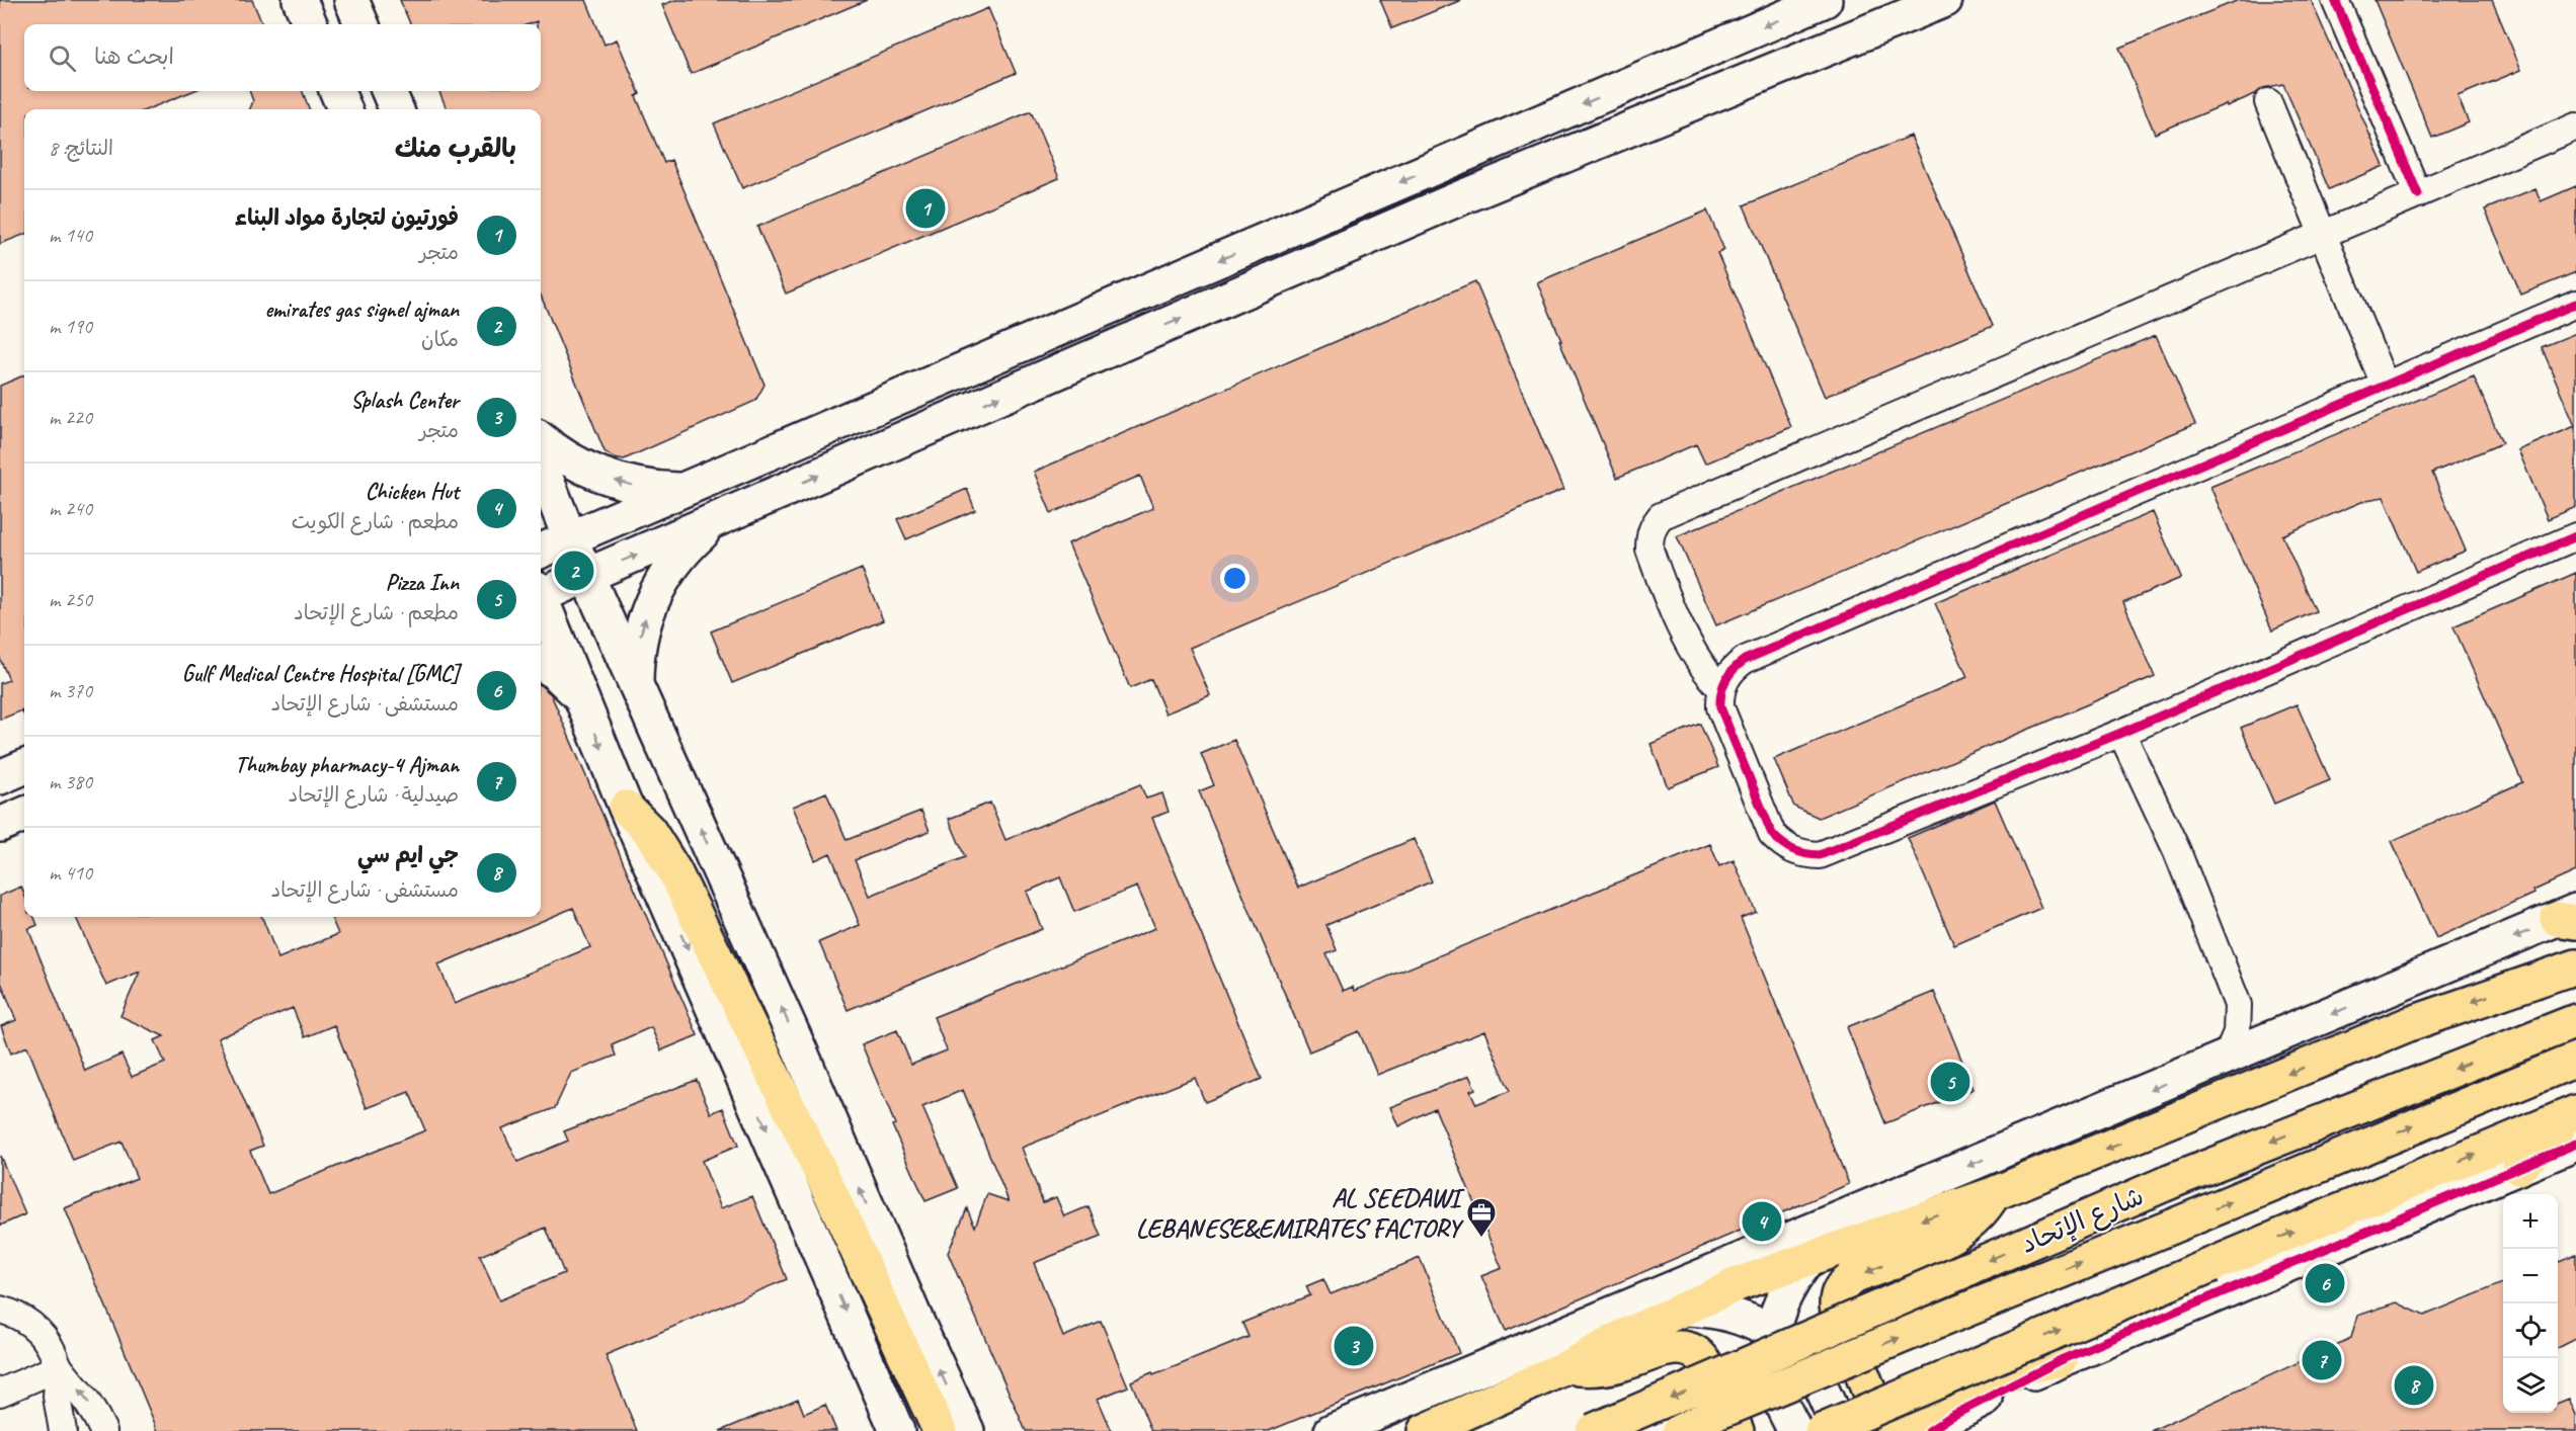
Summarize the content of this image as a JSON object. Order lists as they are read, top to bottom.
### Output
{
  "streets": {
    "main road": ["شارع الإتحاد"]
  },
  "places": {
    "office": ["AL SEEDAWI LEBANESE&EMIRATES FACTORY"]
  },
  "page": {
    "search": "ابحث هنا",
    "heading": ["بالقرب منك", "النتائج: 8"],
    "pins": [
      "1",
      "2",
      "5",
      "4",
      "6",
      "3",
      "7",
      "8"
    ],
    "list": [
      {
        "mark": "1",
        "name": "فورتيون لتجارة مواد البناء",
        "note": "متجر",
        "value": "140 m"
      },
      {
        "mark": "2",
        "name": "emirates gas signel ajman",
        "note": "مكان",
        "value": "190 m"
      },
      {
        "mark": "3",
        "name": "Splash Center",
        "note": "متجر",
        "value": "220 m"
      },
      {
        "mark": "4",
        "name": "Chicken Hut",
        "note": "مطعم · شارع الكويت",
        "value": "240 m"
      },
      {
        "mark": "5",
        "name": "Pizza Inn",
        "note": "مطعم · شارع الإتحاد",
        "value": "250 m"
      },
      {
        "mark": "6",
        "name": "Gulf Medical Centre Hospital [GMC]",
        "note": "مستشفى · شارع الإتحاد",
        "value": "370 m"
      },
      {
        "mark": "7",
        "name": "Thumbay pharmacy-4 Ajman",
        "note": "صيدلية · شارع الإتحاد",
        "value": "380 m"
      },
      {
        "mark": "8",
        "name": "جي ايم سي",
        "note": "مستشفى · شارع الإتحاد",
        "value": "410 m"
      }
    ],
    "map_buttons": ["+", "−"]
  }
}
